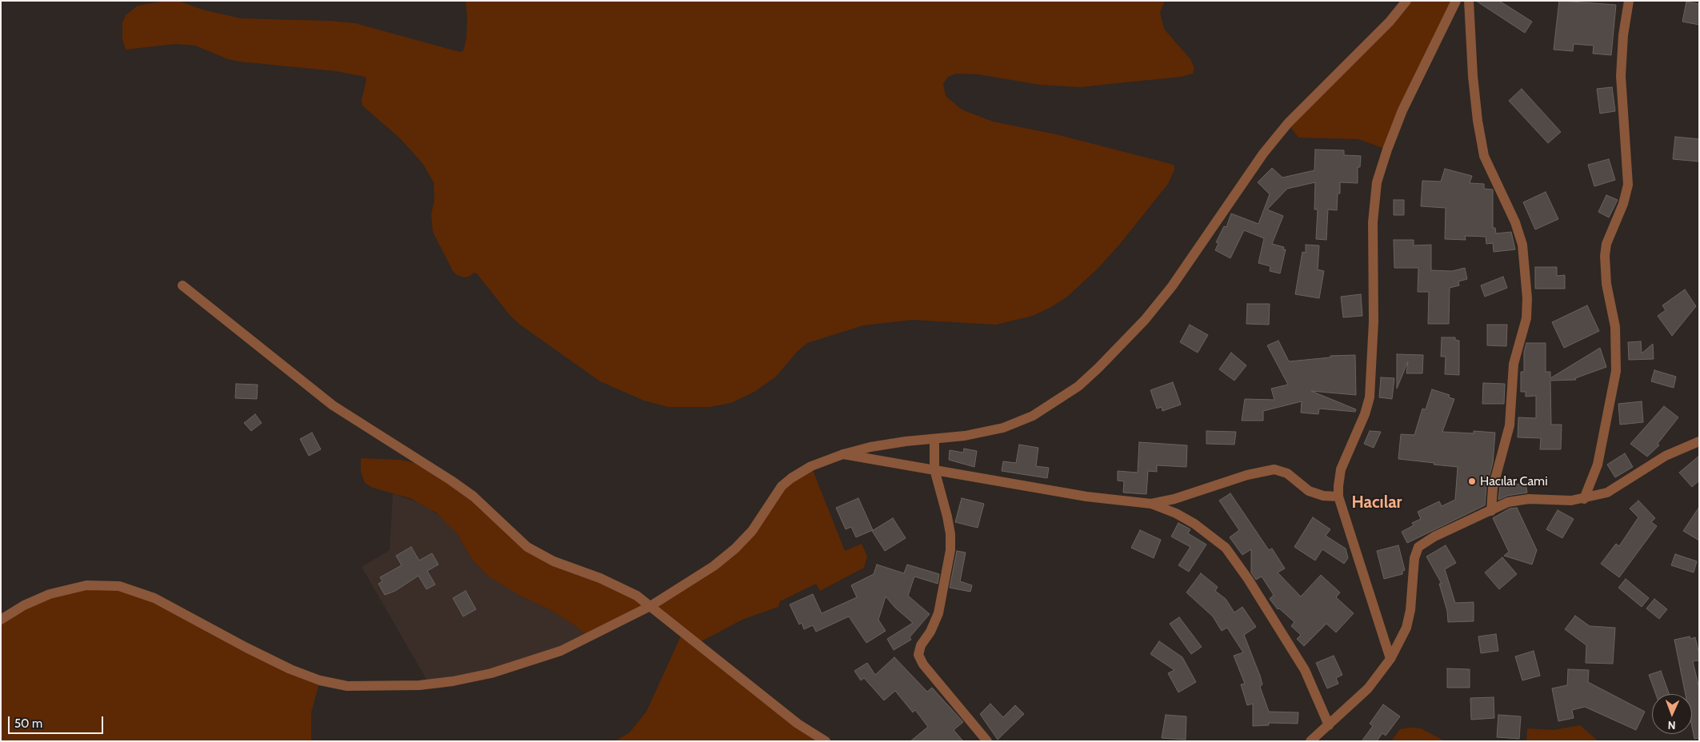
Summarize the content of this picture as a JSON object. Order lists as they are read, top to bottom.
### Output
{
  "districts": ["Hacılar"],
  "places": ["Hacılar Cami"],
  "scale_bar": "50 m",
  "north": "bottom"
}
